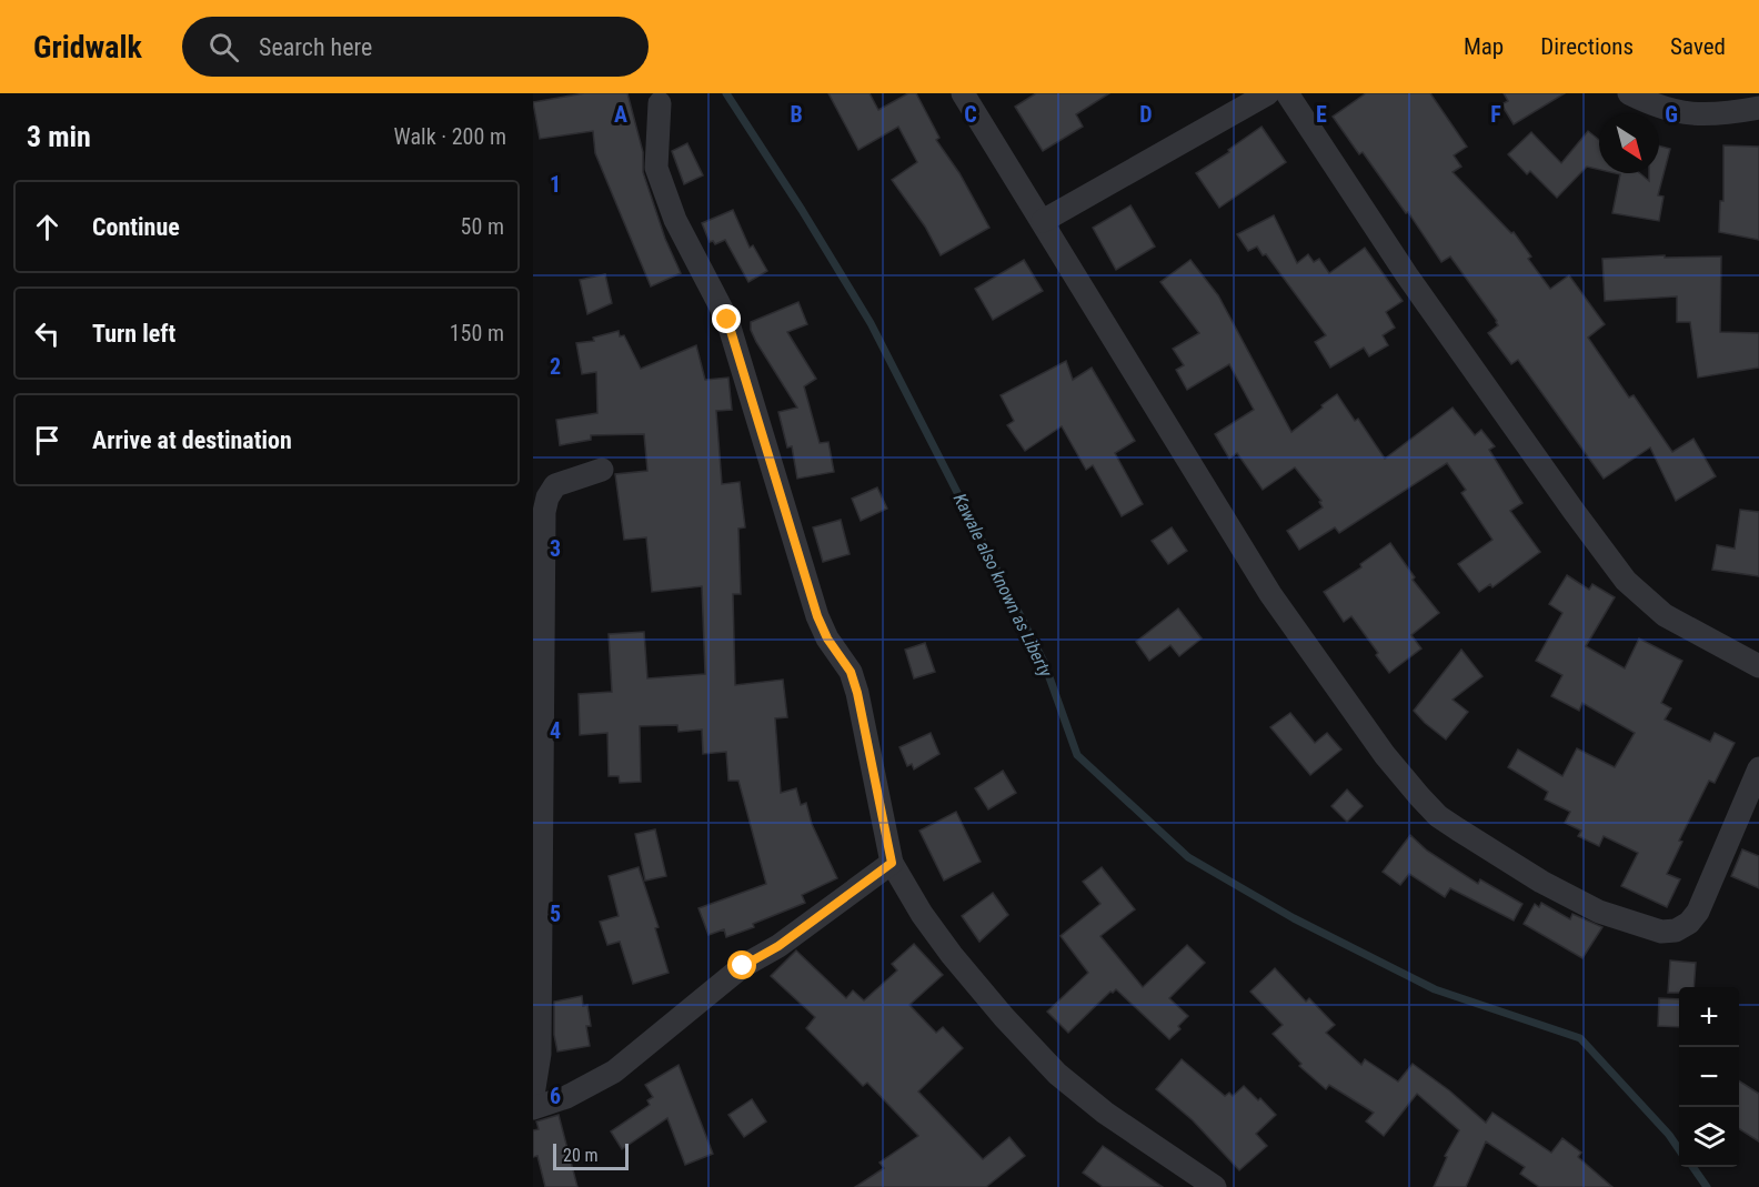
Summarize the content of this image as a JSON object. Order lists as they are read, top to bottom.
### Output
{
  "water": ["Kawale also known as Liberty"],
  "scale_bar": "20 m",
  "north": "bottom right",
  "page": {
    "header": "Gridwalk",
    "search": "Search here",
    "nav": ["Map", "Directions", "Saved"],
    "heading": ["3 min", "Walk · 200 m"],
    "list": [
      ["Continue", "50 m"],
      ["Turn left", "150 m"],
      "Arrive at destination"
    ],
    "map_buttons": ["+", "−"],
    "scale": "20 m"
  },
  "grid": {
    "columns": [
      "A",
      "B",
      "C",
      "D",
      "E",
      "F",
      "G"
    ],
    "rows": [
      "1",
      "2",
      "3",
      "4",
      "5",
      "6"
    ]
  }
}
